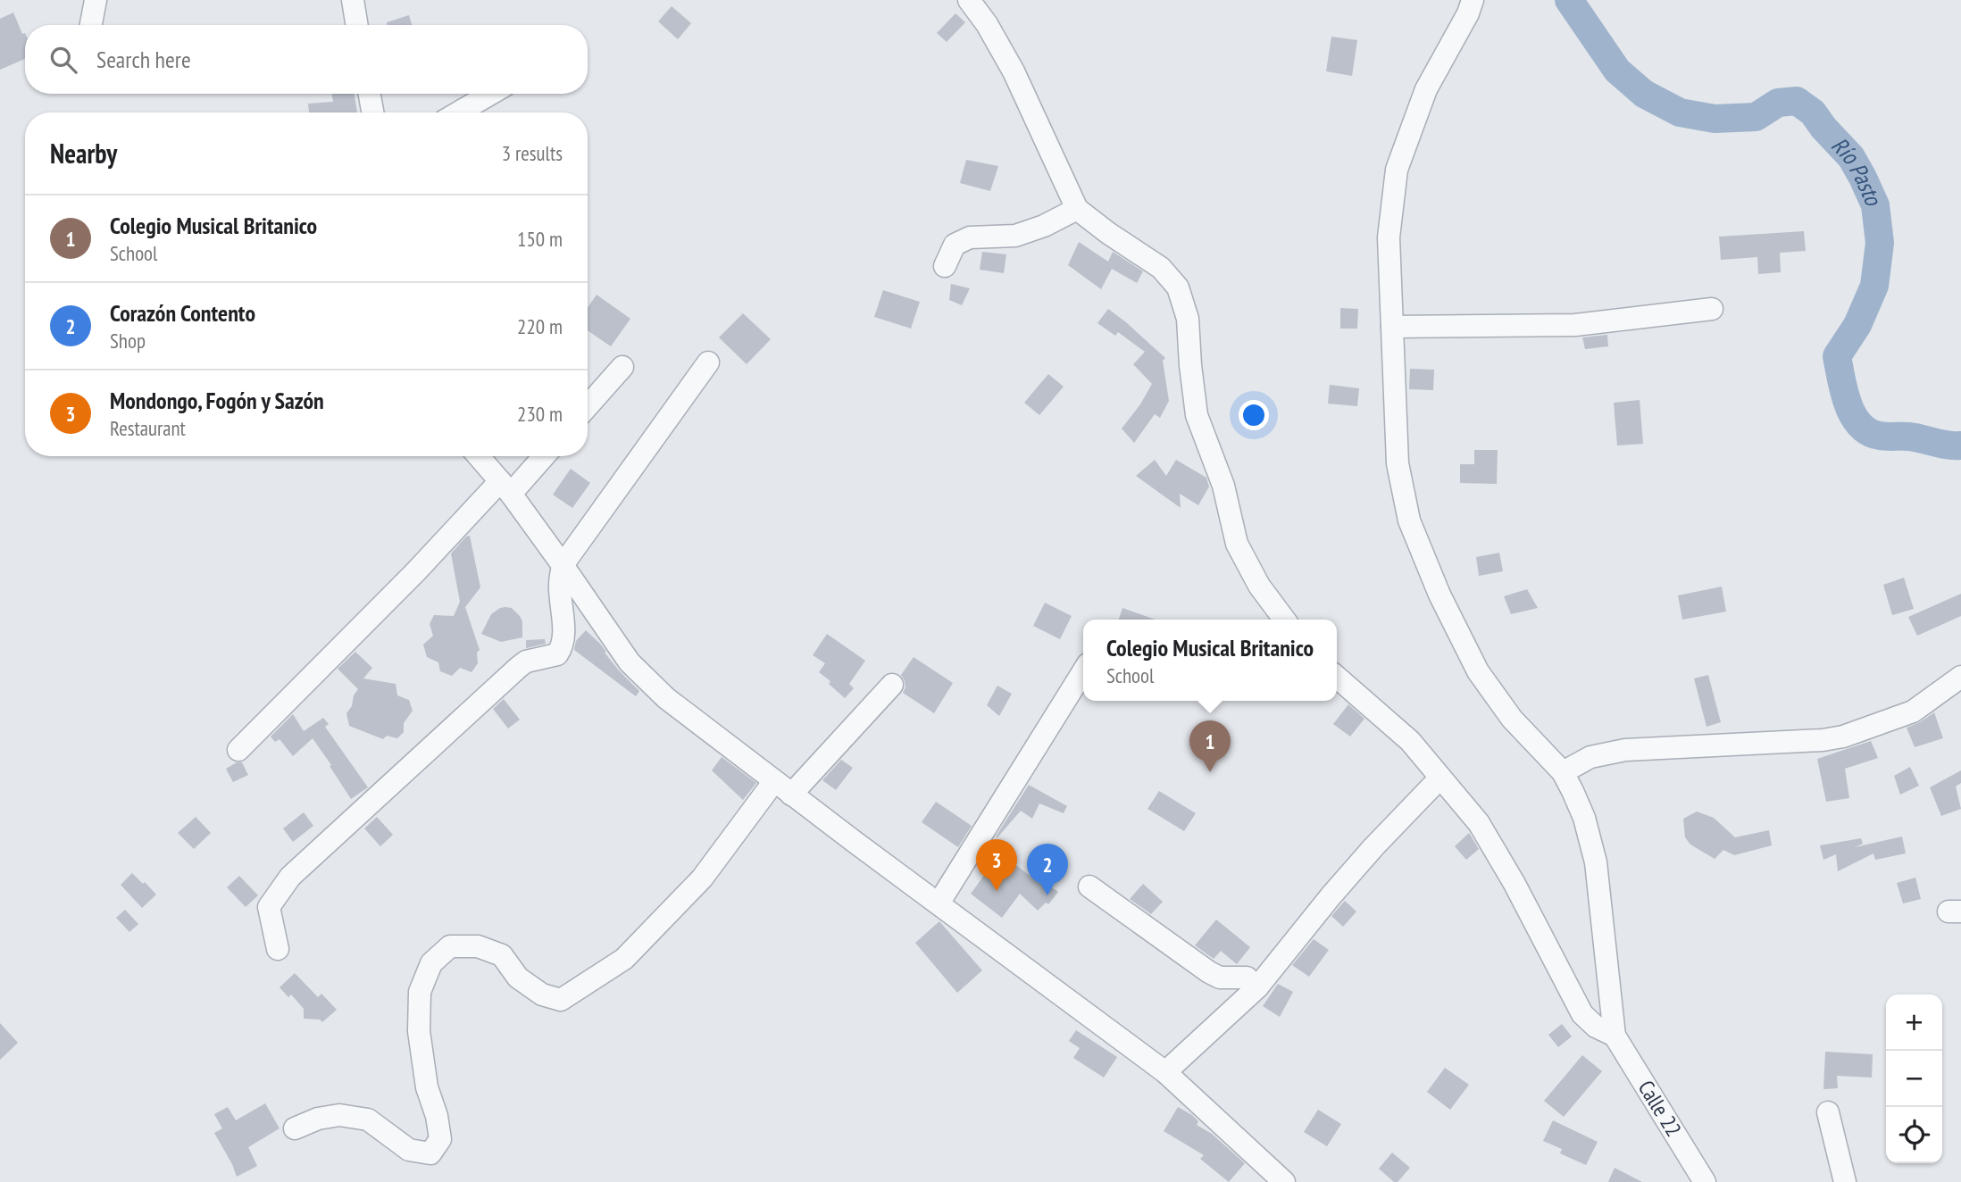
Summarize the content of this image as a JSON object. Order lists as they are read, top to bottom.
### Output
{
  "streets": {
    "street": ["Calle 22"]
  },
  "water": ["Río Pasto"],
  "page": {
    "search": "Search here",
    "heading": ["Nearby", "3 results"],
    "list": [
      {
        "mark": "1",
        "name": "Colegio Musical Britanico",
        "note": "School",
        "value": "150 m"
      },
      {
        "mark": "2",
        "name": "Corazón Contento",
        "note": "Shop",
        "value": "220 m"
      },
      {
        "mark": "3",
        "name": "Mondongo, Fogón y Sazón",
        "note": "Restaurant",
        "value": "230 m"
      }
    ],
    "popup": ["Colegio Musical Britanico", "School"],
    "pins": ["1", "3", "2"],
    "map_buttons": ["+", "−"]
  }
}
